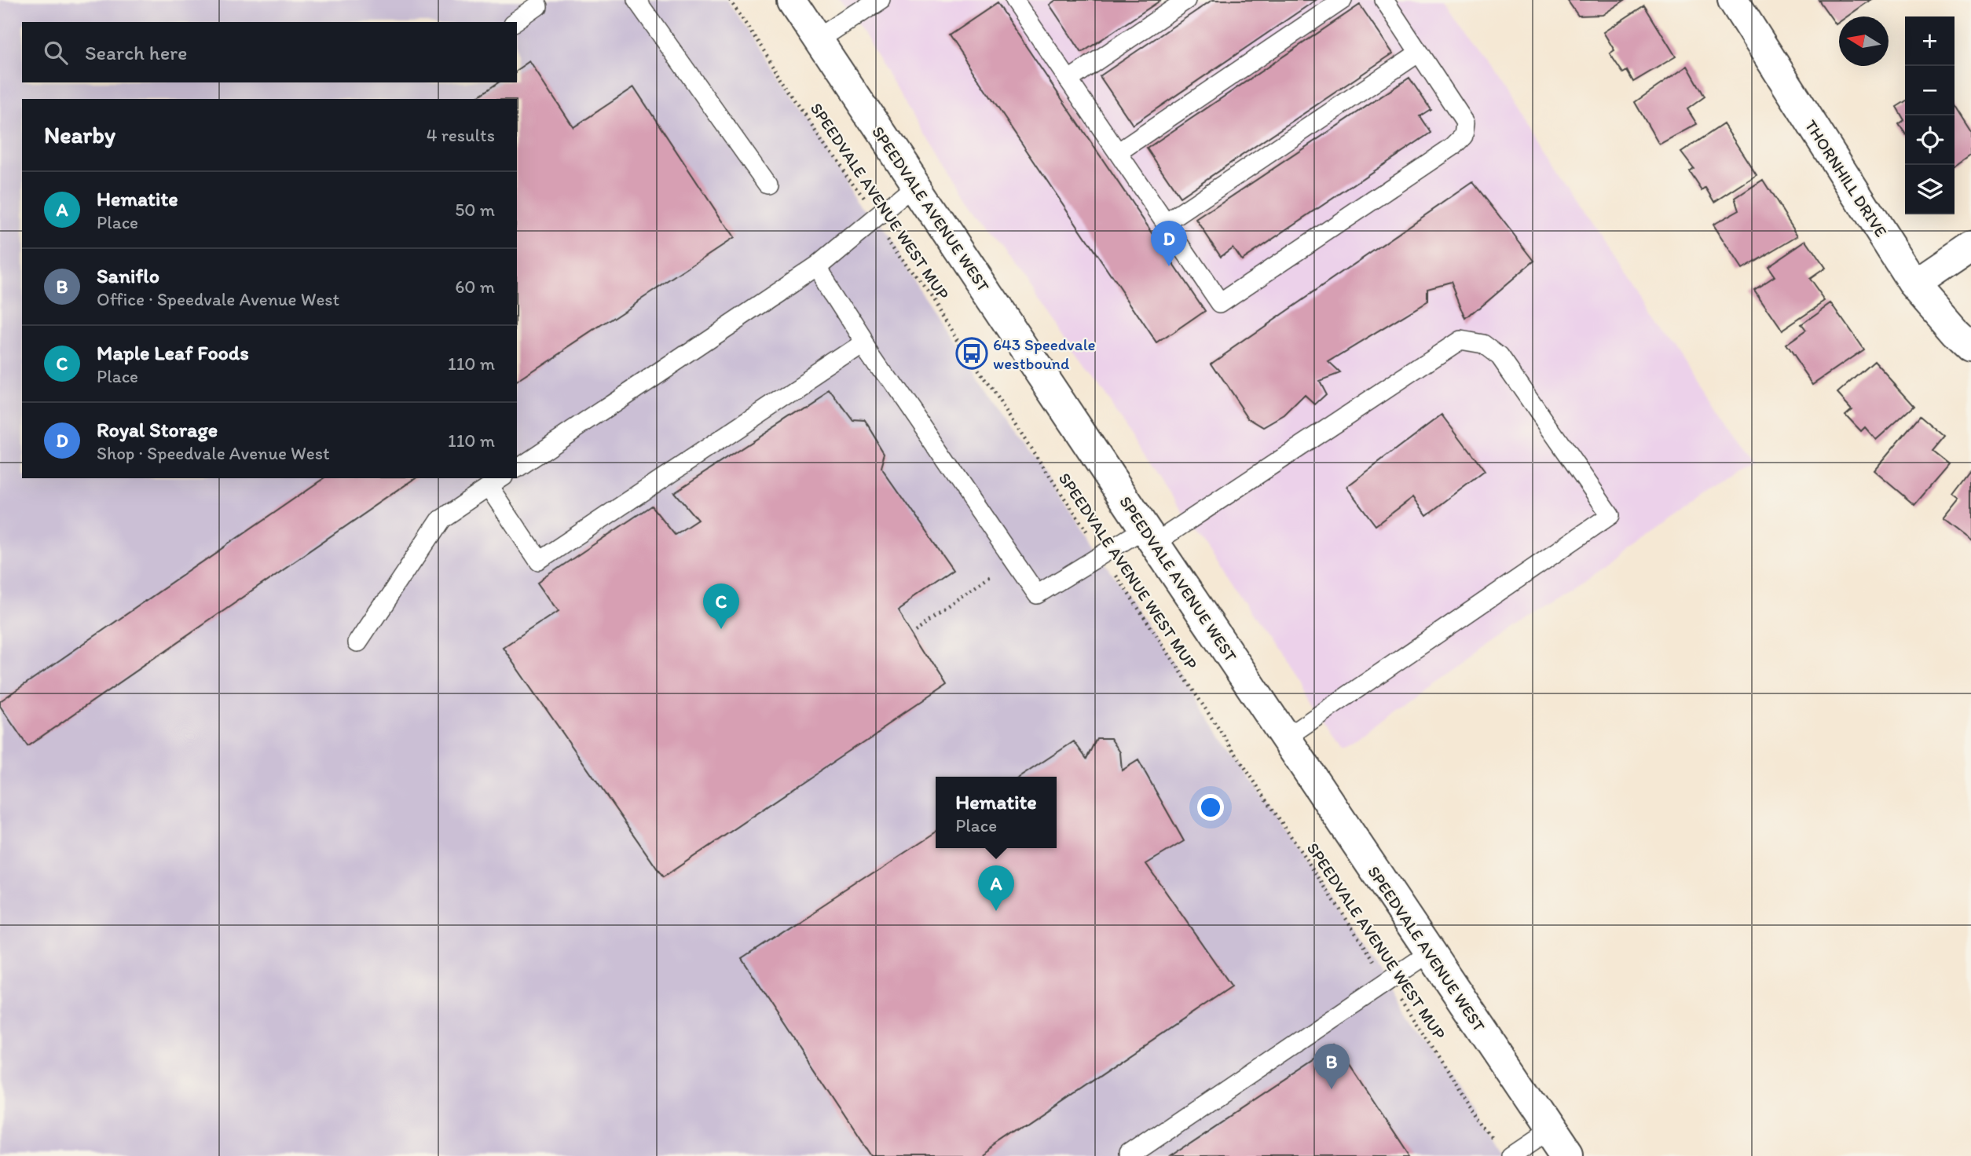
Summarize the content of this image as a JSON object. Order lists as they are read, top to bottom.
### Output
{
  "streets": {
    "main road": ["THORNHILL DRIVE", "SPEEDVALE AVENUE WEST"],
    "path": ["SPEEDVALE AVENUE WEST MUP"]
  },
  "places": {
    "bus stop": ["643 Speedvale westbound"]
  },
  "north": "left",
  "page": {
    "map_buttons": ["+", "−"],
    "search": "Search here",
    "heading": ["Nearby", "4 results"],
    "list": [
      {
        "mark": "A",
        "name": "Hematite",
        "note": "Place",
        "value": "50 m"
      },
      {
        "mark": "B",
        "name": "Saniflo",
        "note": "Office · Speedvale Avenue West",
        "value": "60 m"
      },
      {
        "mark": "C",
        "name": "Maple Leaf Foods",
        "note": "Place",
        "value": "110 m"
      },
      {
        "mark": "D",
        "name": "Royal Storage",
        "note": "Shop · Speedvale Avenue West",
        "value": "110 m"
      }
    ],
    "pins": [
      "D",
      "C",
      "A",
      "B"
    ],
    "popup": ["Hematite", "Place"]
  }
}
